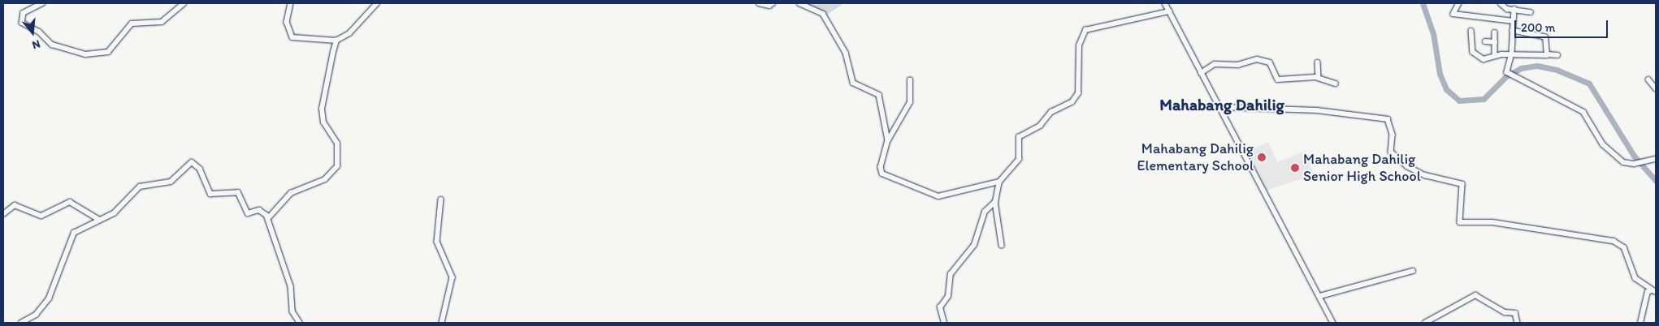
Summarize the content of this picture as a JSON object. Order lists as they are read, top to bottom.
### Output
{
  "districts": ["Mahabang Dahilig"],
  "places": ["Mahabang Dahilig Elementary School", "Mahabang Dahilig Senior High School"],
  "scale_bar": "200 m",
  "north": "bottom"
}
